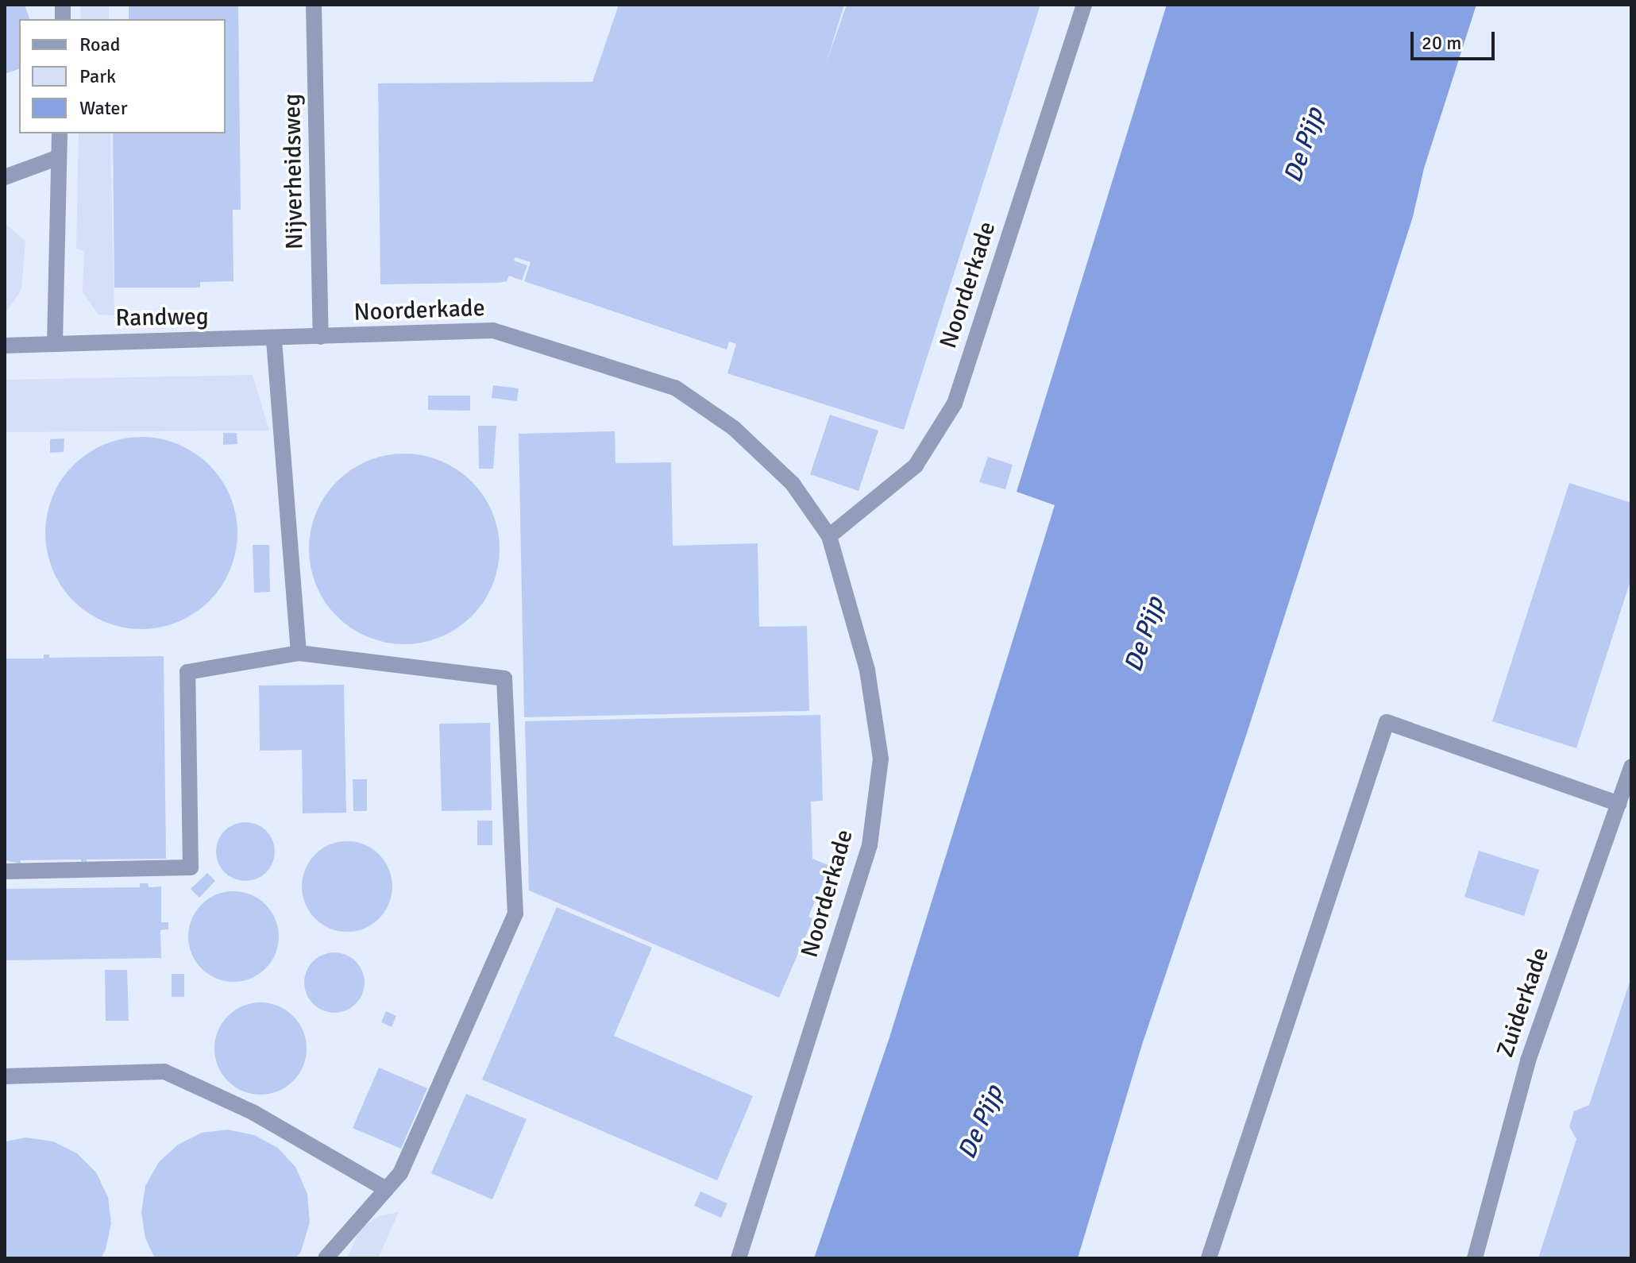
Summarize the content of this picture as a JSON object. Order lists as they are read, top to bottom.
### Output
{
  "streets": {
    "street": [
      "Nijverheidsweg",
      "Noorderkade",
      "Randweg",
      "Zuiderkade"
    ]
  },
  "crossings": [
    ["Nijverheidsweg", "Noorderkade"],
    ["Nijverheidsweg", "Randweg"],
    ["Noorderkade", "Randweg"]
  ],
  "water": ["De Pijp"],
  "legend": ["Road", "Park", "Water"],
  "scale_bar": "20 m"
}
